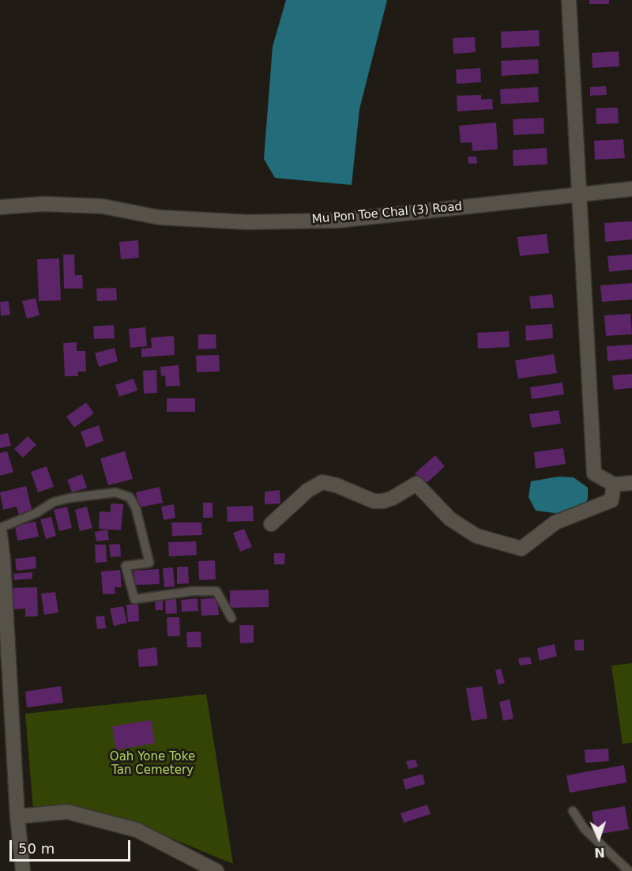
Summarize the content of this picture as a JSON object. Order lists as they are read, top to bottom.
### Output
{
  "streets": {
    "street": ["Mu Pon Toe Chal (3) Road"]
  },
  "parks": ["Oah Yone Toke Tan Cemetery"],
  "scale_bar": "50 m",
  "north": "bottom"
}
